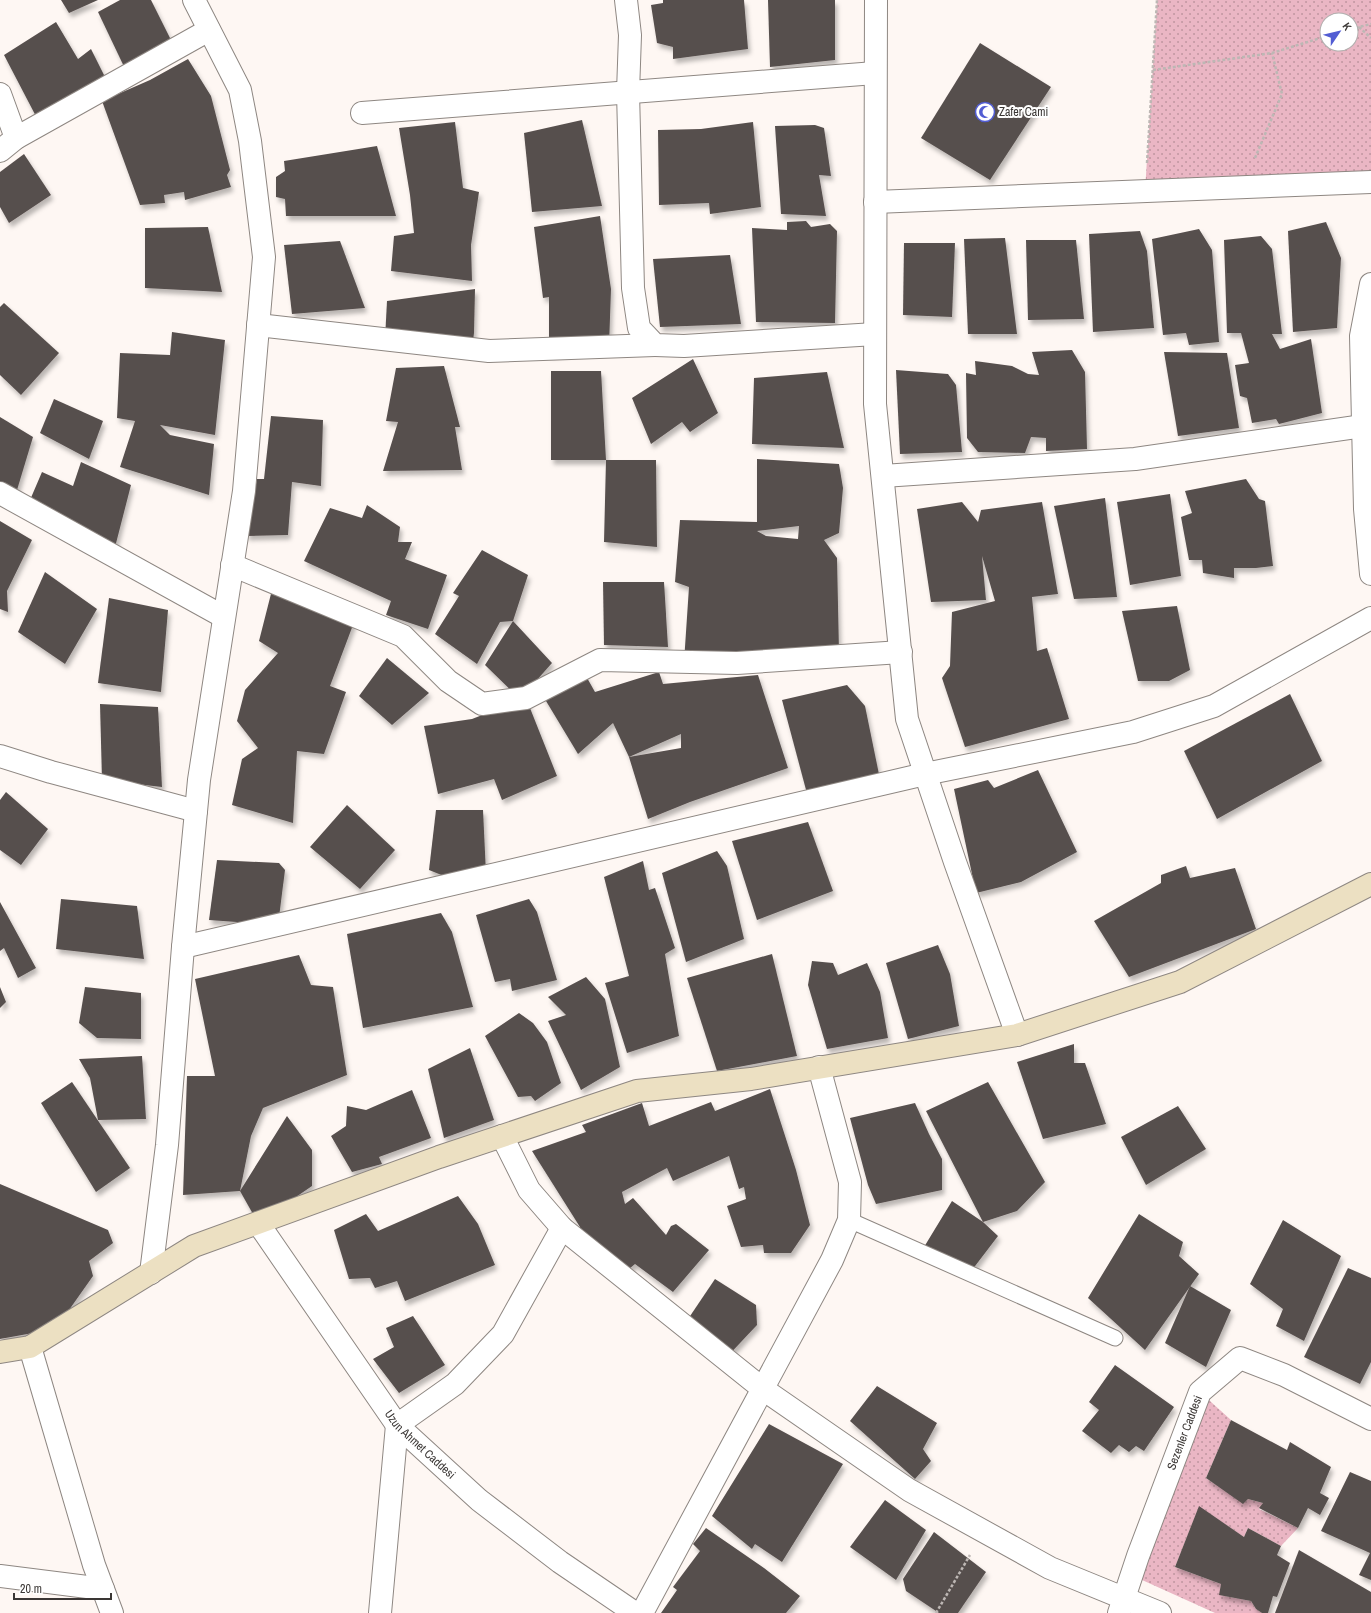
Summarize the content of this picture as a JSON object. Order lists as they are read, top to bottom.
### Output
{
  "streets": {
    "street": ["Sezenler Caddesi", "Uzun Ahmet Caddesi"]
  },
  "places": {
    "mosque": ["Zafer Cami"]
  },
  "scale_bar": "20 m",
  "north": "top right"
}
